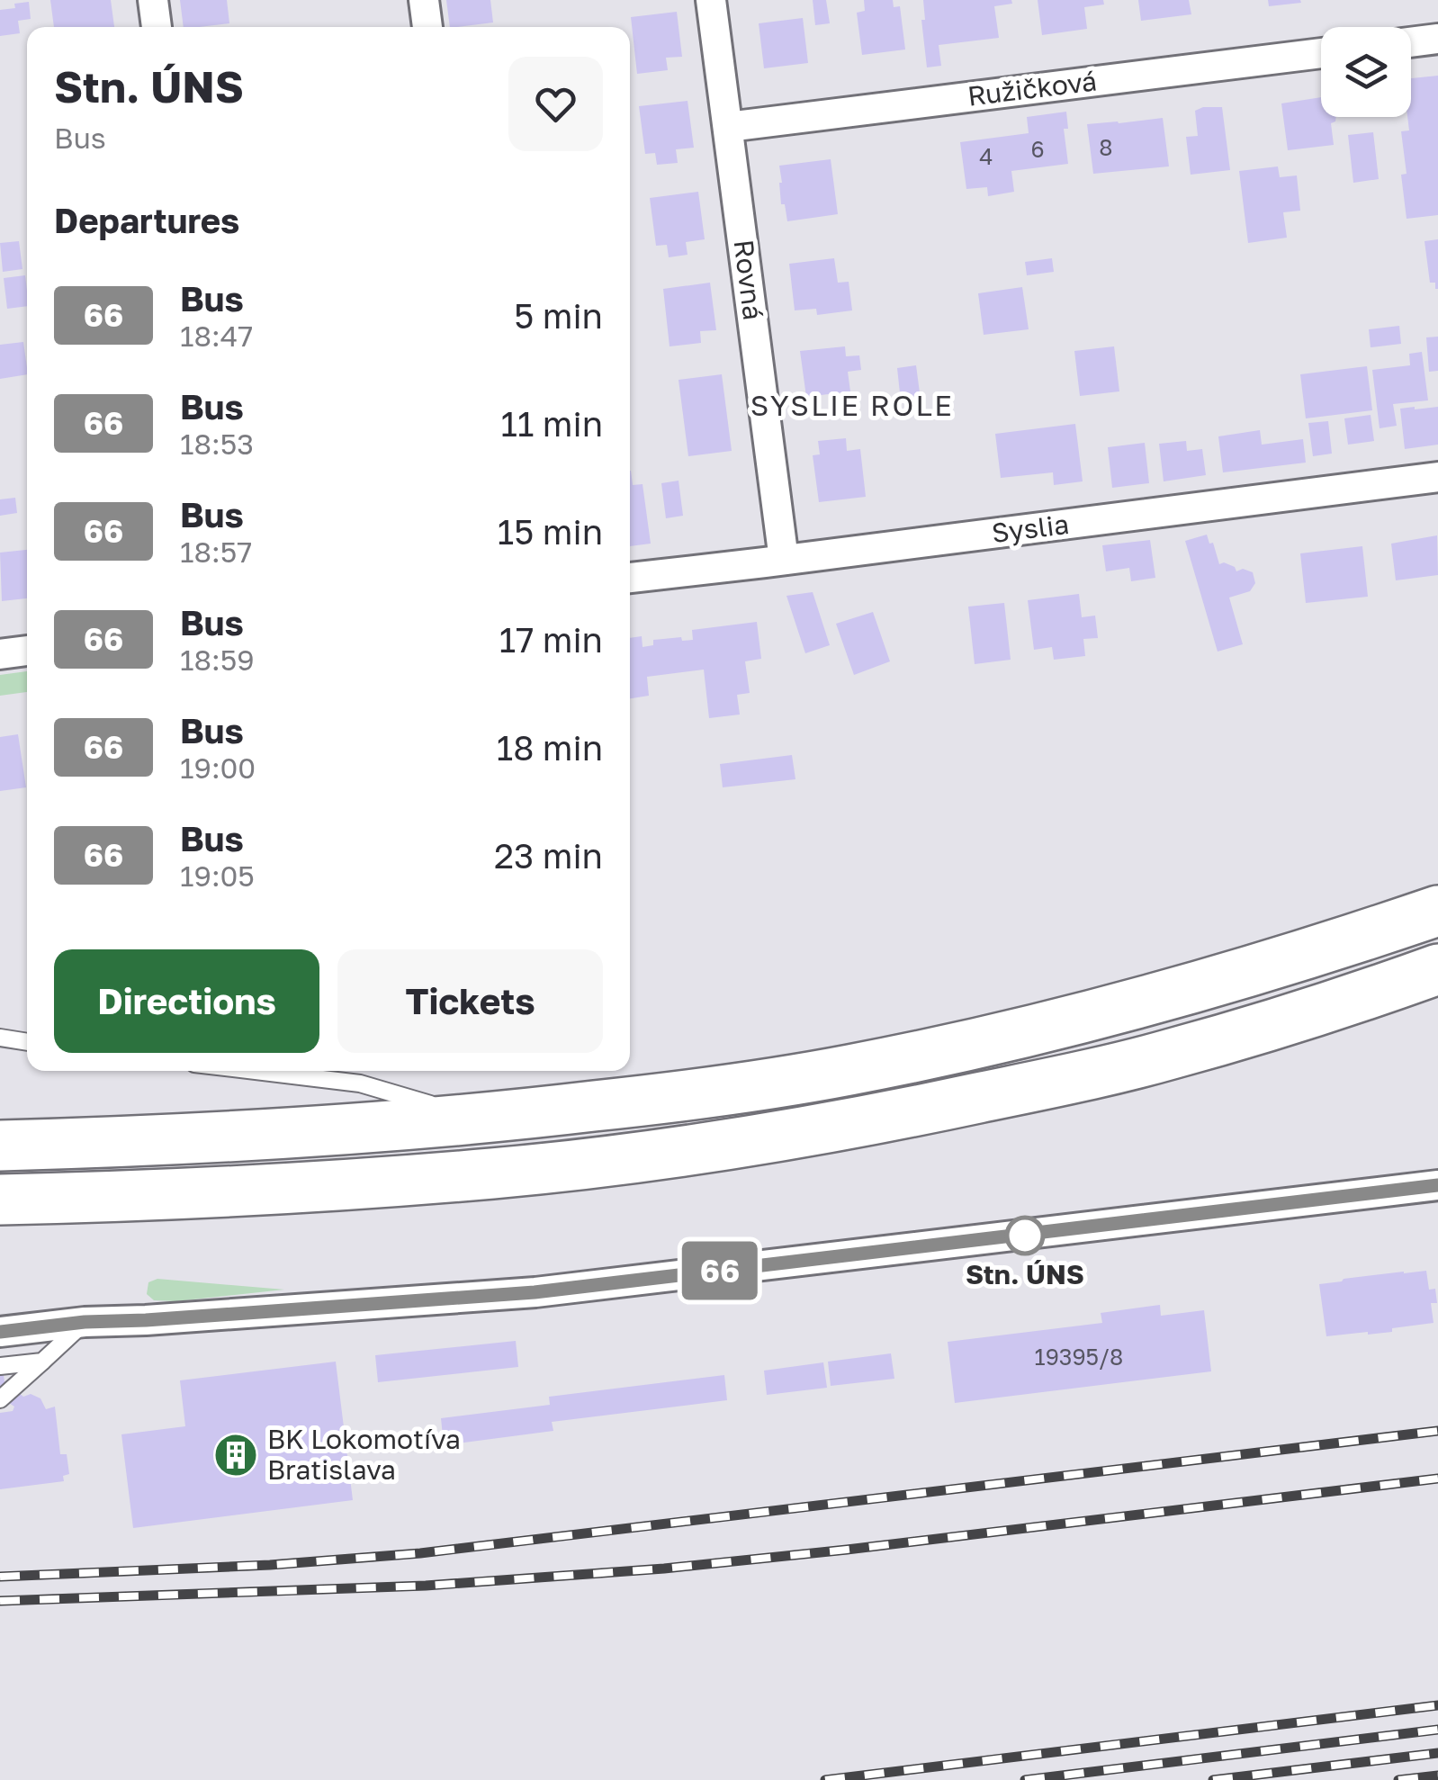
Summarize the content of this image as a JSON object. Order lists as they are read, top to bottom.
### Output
{
  "streets": {
    "street": ["Ružičková", "Rovná", "Syslia"]
  },
  "crossings": [
    ["Ružičková", "Rovná"],
    ["Rovná", "Syslia"]
  ],
  "districts": ["SYSLIE ROLE"],
  "places": {
    "other": ["Stn. ÚNS"],
    "building": ["BK Lokomotíva Bratislava"]
  },
  "lines": ["bus line 66"],
  "house_numbers": [
    "8",
    "6",
    "4",
    "19395/8"
  ],
  "page": {
    "on_map": "66",
    "heading": [
      ["Stn. ÚNS", "Bus"],
      "Departures"
    ],
    "list": [
      {
        "mark": "66",
        "name": "Bus",
        "note": "18:47",
        "value": "5 min"
      },
      {
        "mark": "66",
        "name": "Bus",
        "note": "18:53",
        "value": "11 min"
      },
      {
        "mark": "66",
        "name": "Bus",
        "note": "18:57",
        "value": "15 min"
      },
      {
        "mark": "66",
        "name": "Bus",
        "note": "18:59",
        "value": "17 min"
      },
      {
        "mark": "66",
        "name": "Bus",
        "note": "19:00",
        "value": "18 min"
      },
      {
        "mark": "66",
        "name": "Bus",
        "note": "19:05",
        "value": "23 min"
      }
    ],
    "buttons": ["Directions", "Tickets"]
  }
}
